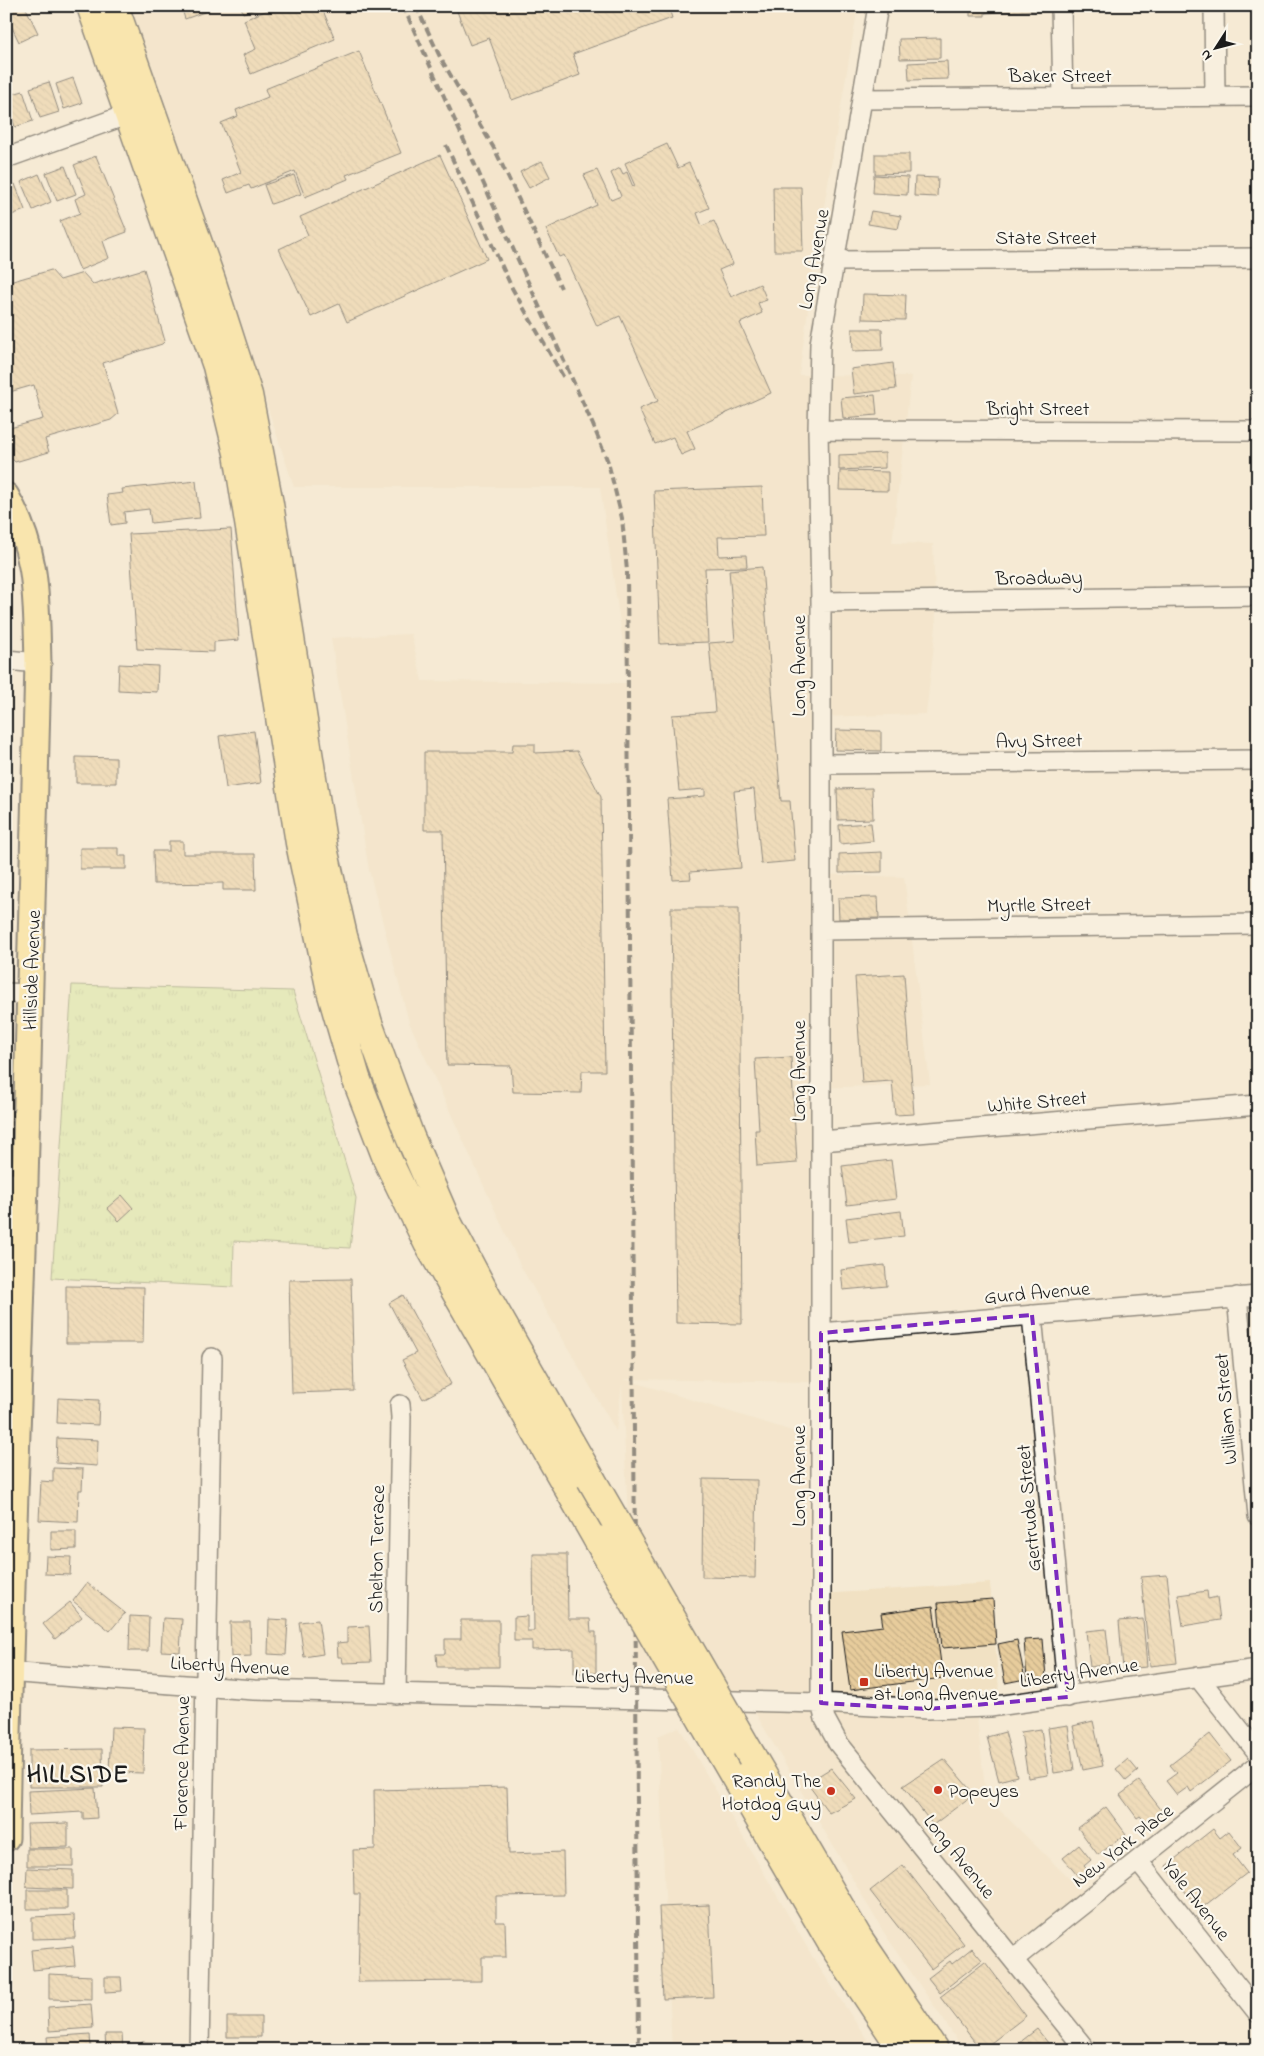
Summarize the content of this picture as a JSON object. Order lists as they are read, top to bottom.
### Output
{
  "streets": {
    "main road": ["Hillside Avenue"],
    "street": [
      "Baker Street",
      "State Street",
      "Long Avenue",
      "Bright Street",
      "Broadway",
      "Avy Street",
      "Myrtle Street",
      "White Street",
      "Gurd Avenue",
      "William Street",
      "Gertrude Street",
      "Shelton Terrace",
      "Liberty Avenue",
      "Florence Avenue",
      "New York Place",
      "Yale Avenue"
    ]
  },
  "crossings": [
    ["Baker Street", "Long Avenue"],
    ["State Street", "Long Avenue"],
    ["Long Avenue", "Bright Street"],
    ["Long Avenue", "Broadway"],
    ["Long Avenue", "Avy Street"],
    ["Long Avenue", "Myrtle Street"],
    ["Long Avenue", "White Street"],
    ["Long Avenue", "Gurd Avenue"],
    ["Long Avenue", "Liberty Avenue"],
    ["Long Avenue", "New York Place"],
    ["Hillside Avenue", "Liberty Avenue"],
    ["Gurd Avenue", "William Street"],
    ["Gurd Avenue", "Gertrude Street"],
    ["Gertrude Street", "Liberty Avenue"],
    ["Shelton Terrace", "Liberty Avenue"],
    ["Liberty Avenue", "Florence Avenue"],
    ["New York Place", "Yale Avenue"]
  ],
  "districts": ["HILLSIDE"],
  "places": {
    "transit": ["Liberty Avenue at Long Avenue"],
    "other": ["Popeyes", "Randy The Hotdog Guy"]
  },
  "north": "bottom left"
}
